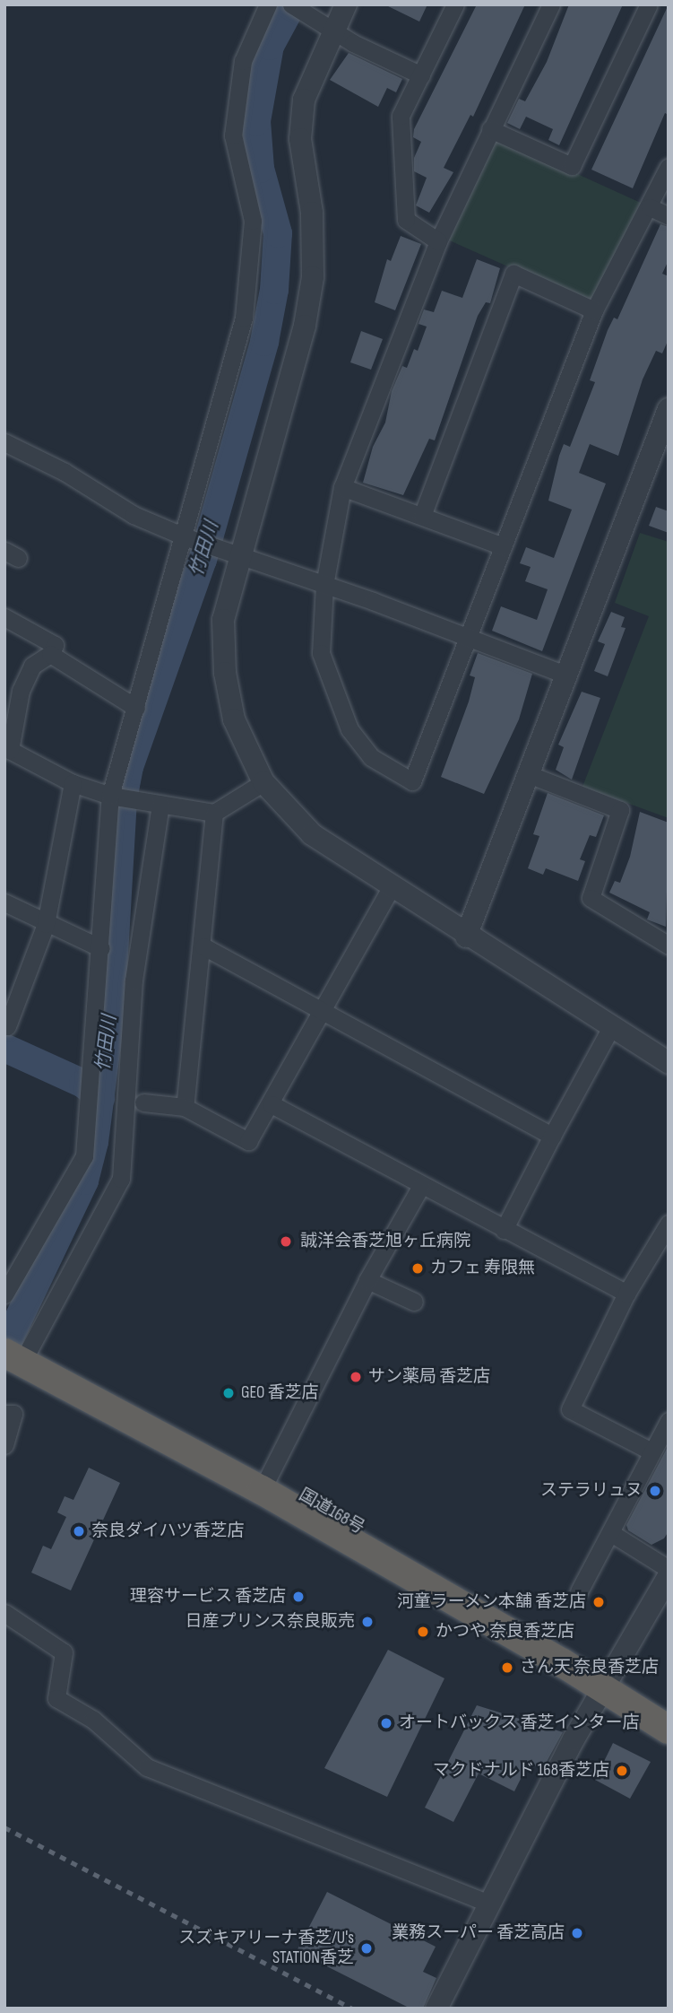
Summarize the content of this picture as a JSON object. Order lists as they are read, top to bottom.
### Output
{
  "streets": {
    "highway": ["国道168号"]
  },
  "water": ["竹田川"],
  "places": [
    "誠洋会香芝旭ヶ丘病院",
    "カフェ 寿限無",
    "サン薬局 香芝店",
    "GEO 香芝店",
    "ステラリュヌ",
    "奈良ダイハツ香芝店",
    "理容サービス 香芝店",
    "河童ラーメン本舗 香芝店",
    "日産プリンス奈良販売",
    "かつや 奈良香芝店",
    "さん天 奈良香芝店",
    "オートバックス 香芝インター店",
    "マクドナルド 168香芝店",
    "業務スーパー 香芝高店",
    "スズキアリーナ香芝/U's STATION香芝"
  ]
}
